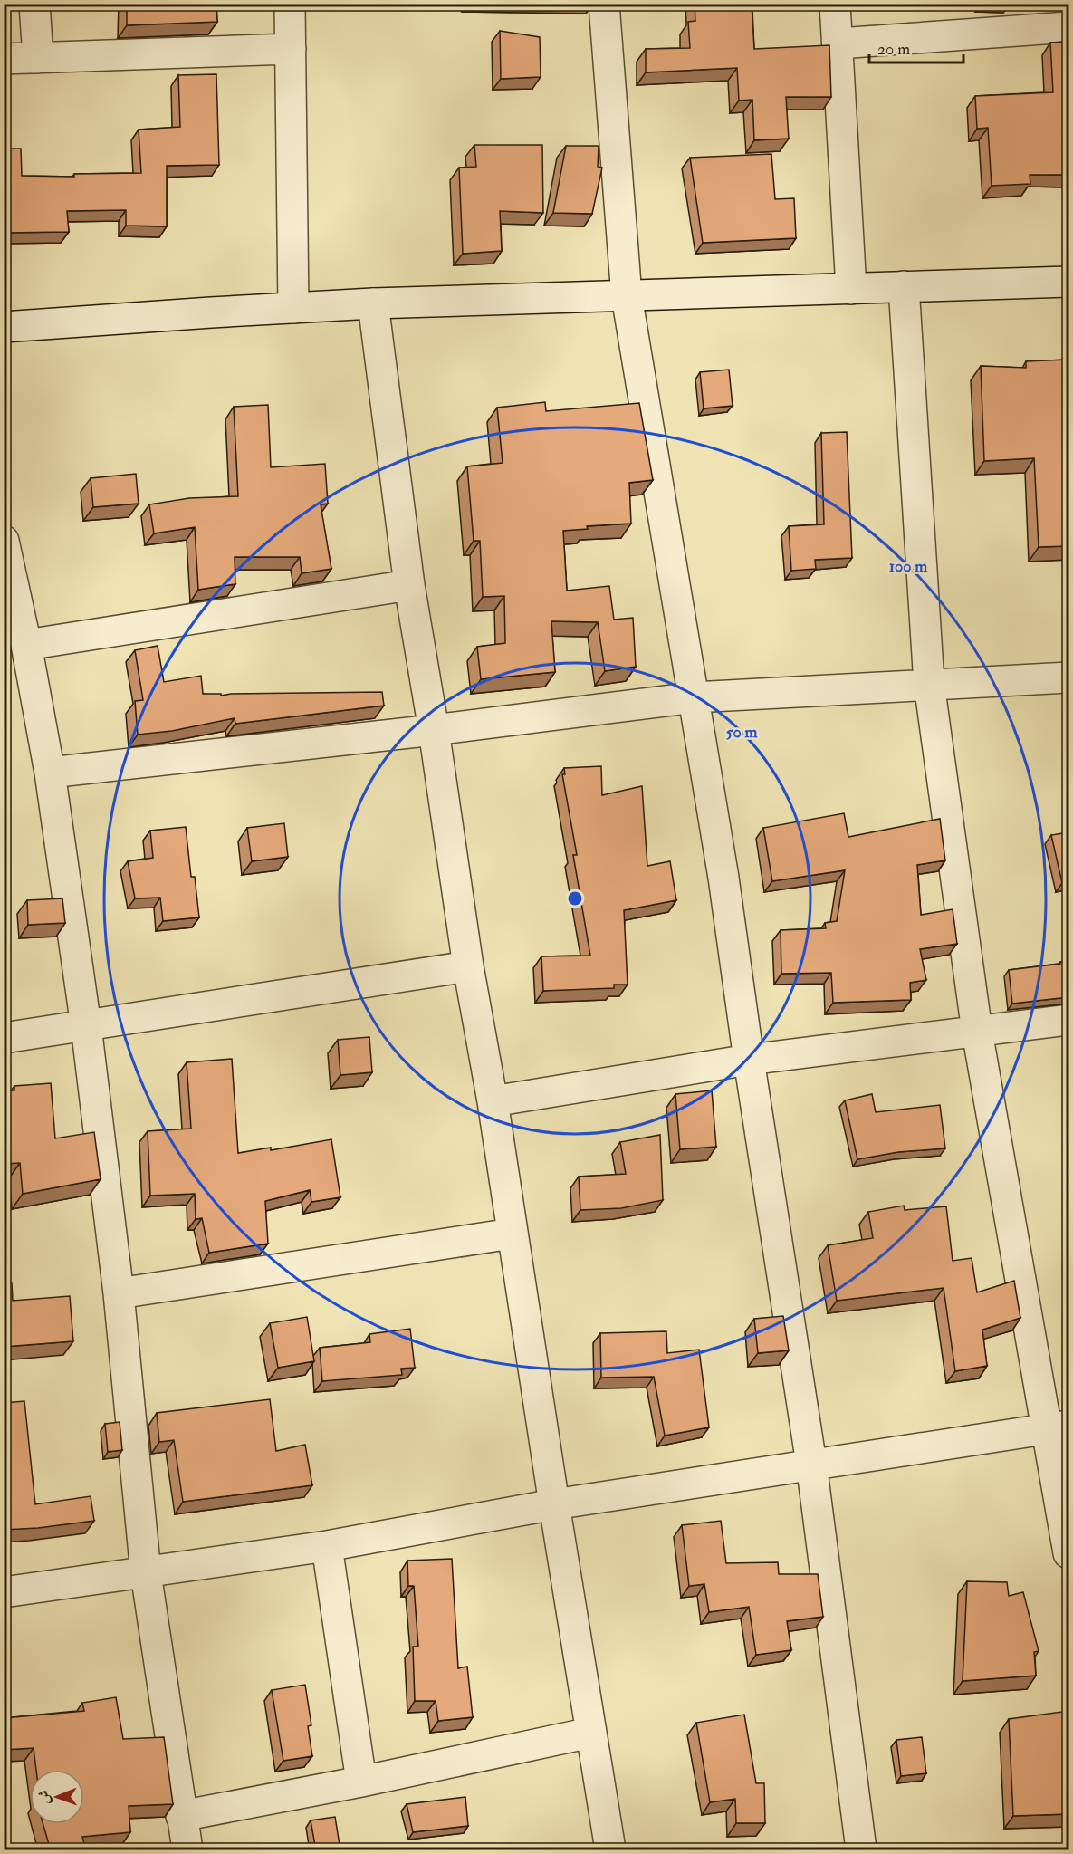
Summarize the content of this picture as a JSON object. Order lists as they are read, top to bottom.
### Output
{
  "scale_bar": "20 m",
  "north": "left",
  "rings": ["100 m", "50 m"]
}
